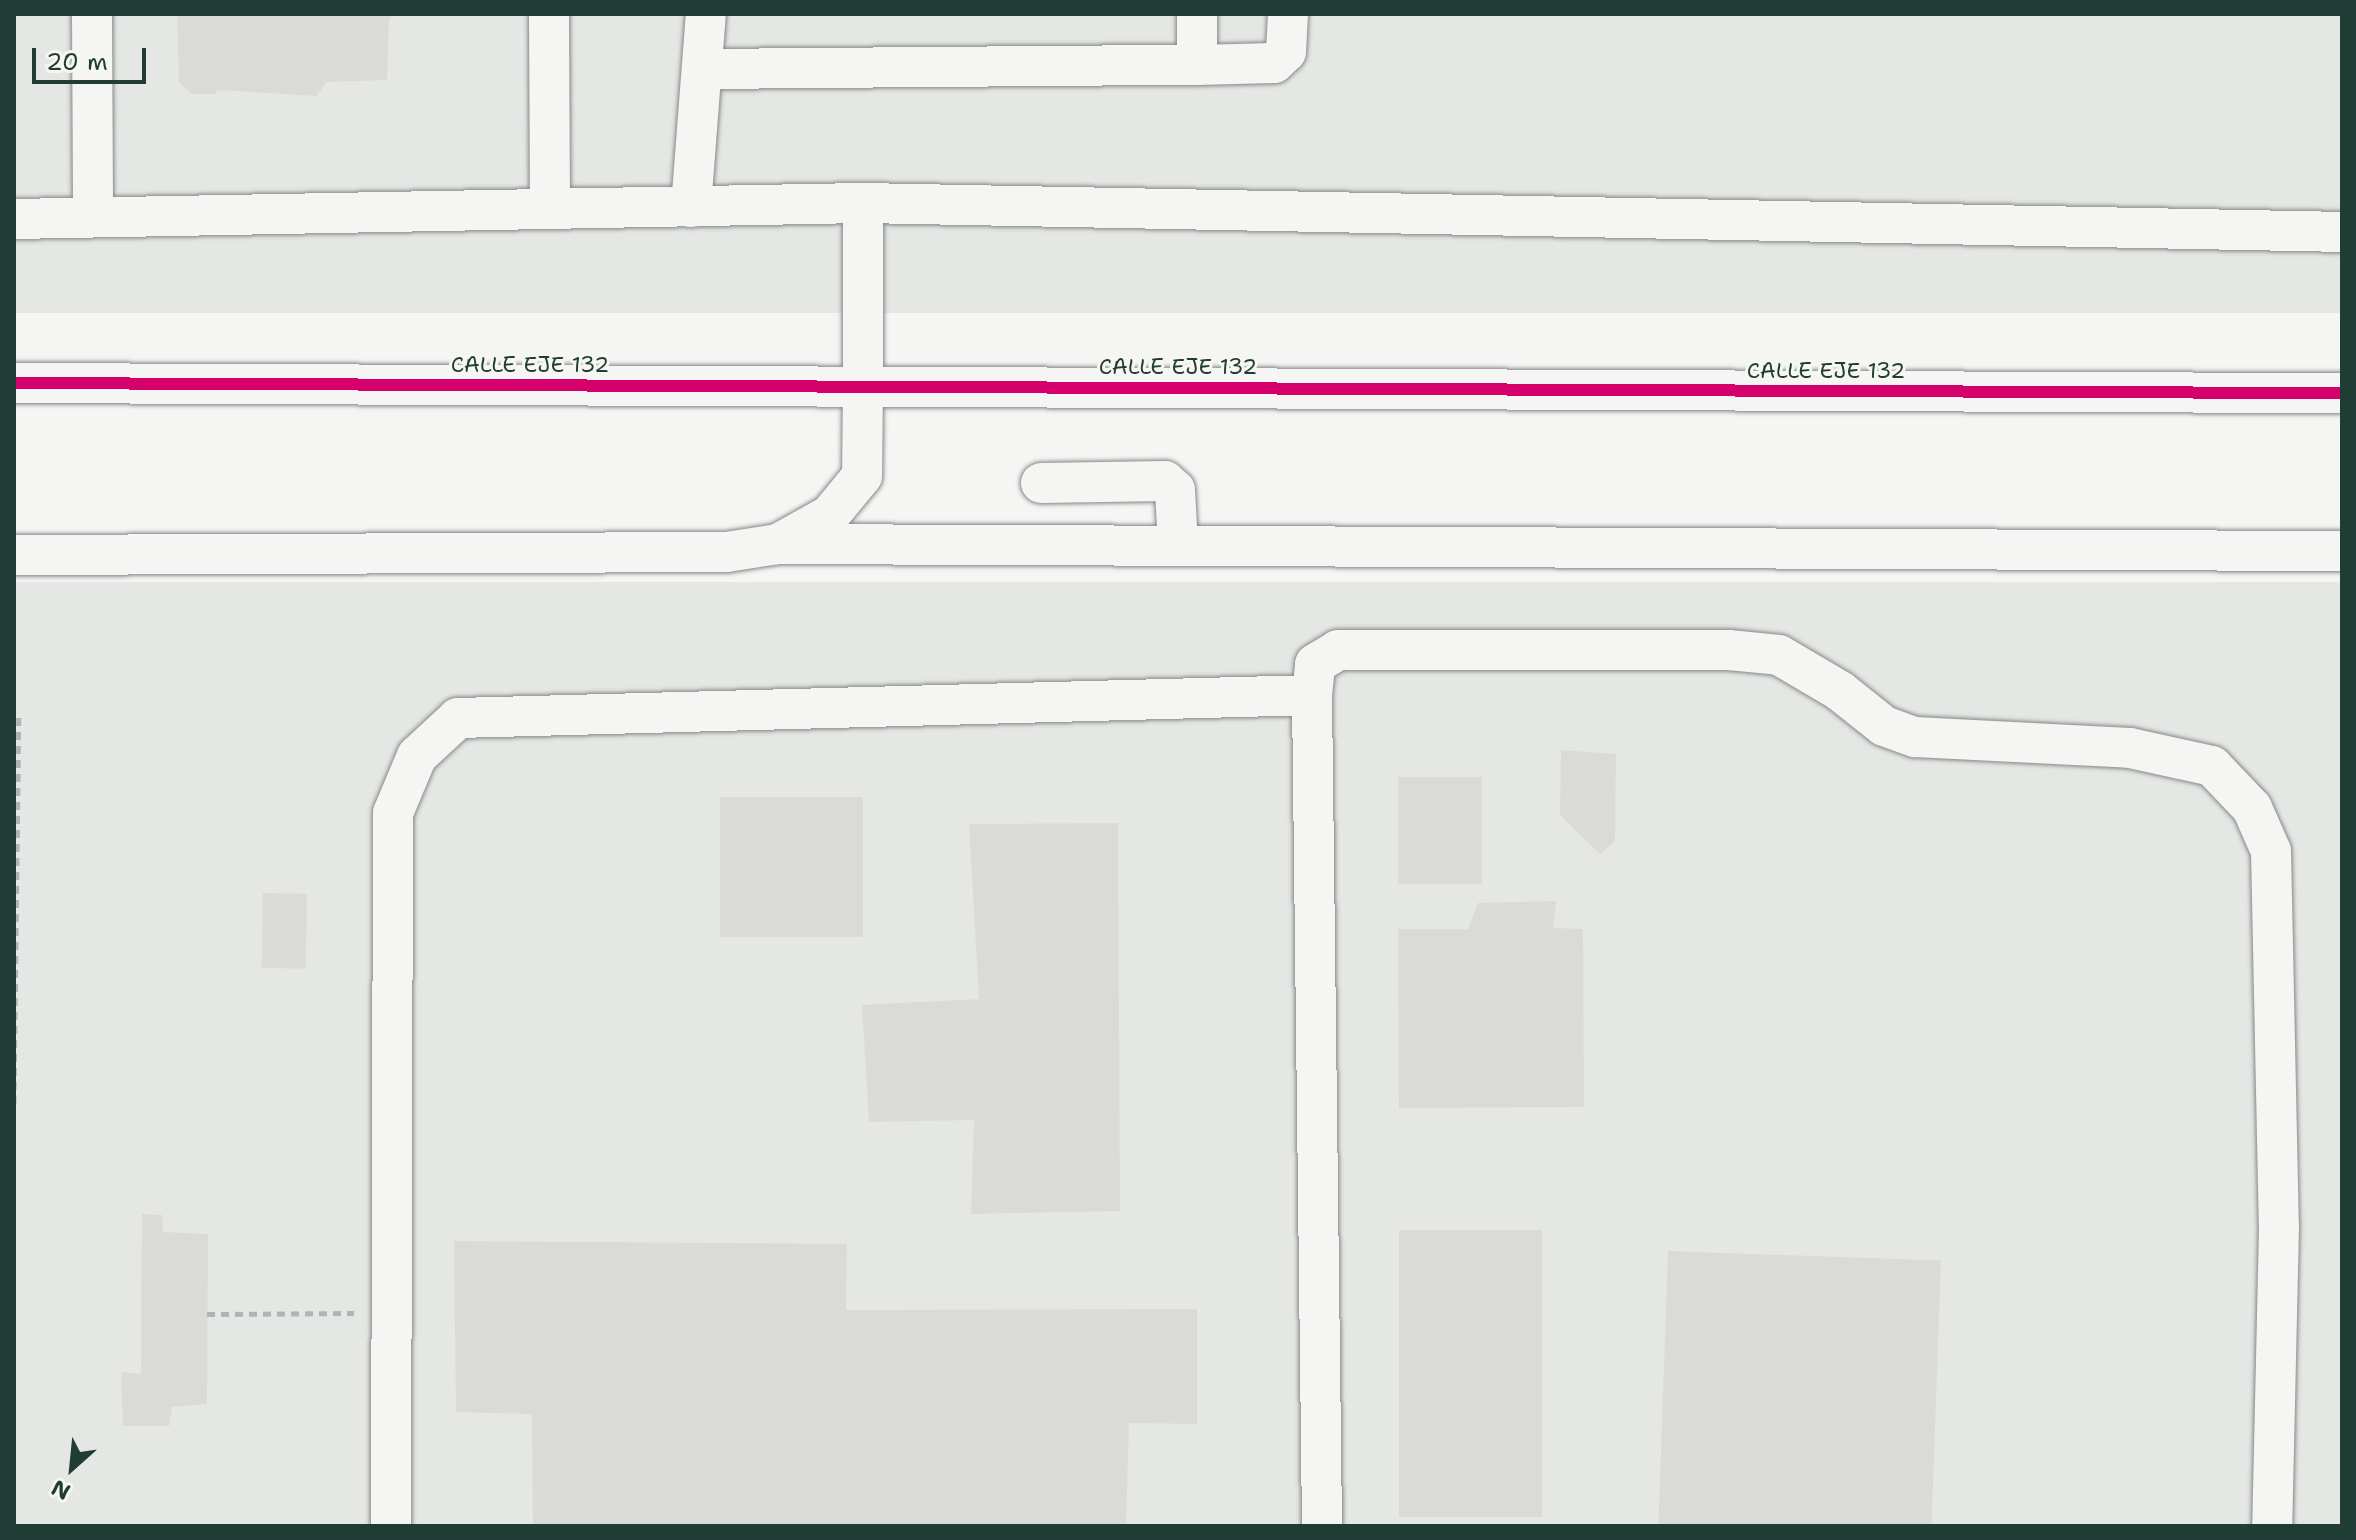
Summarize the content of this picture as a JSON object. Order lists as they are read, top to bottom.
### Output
{
  "streets": {
    "street": ["CALLE EJE 132"]
  },
  "scale_bar": "20 m",
  "north": "bottom left"
}
